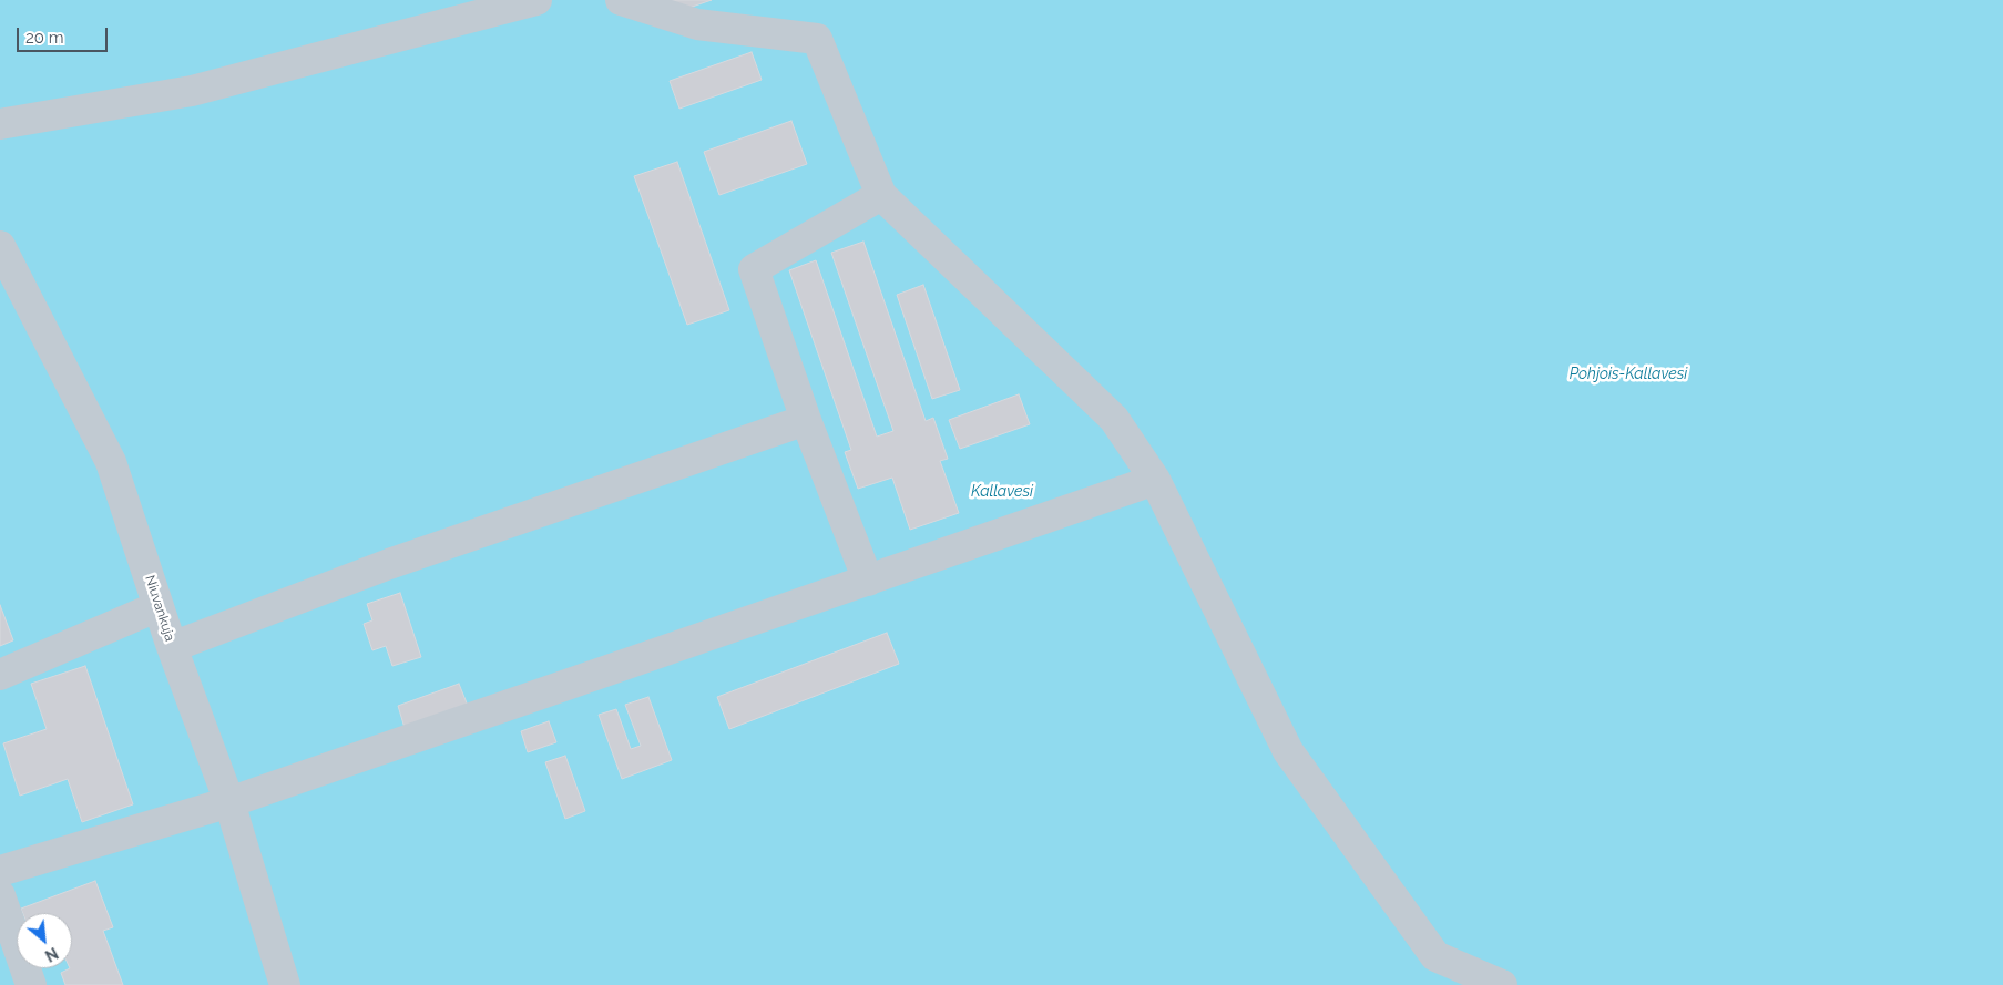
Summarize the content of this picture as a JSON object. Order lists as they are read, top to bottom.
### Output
{
  "streets": {
    "street": ["Niuvankuja"]
  },
  "water": ["Pohjois-Kallavesi", "Kallavesi"],
  "scale_bar": "20 m",
  "north": "bottom right"
}
